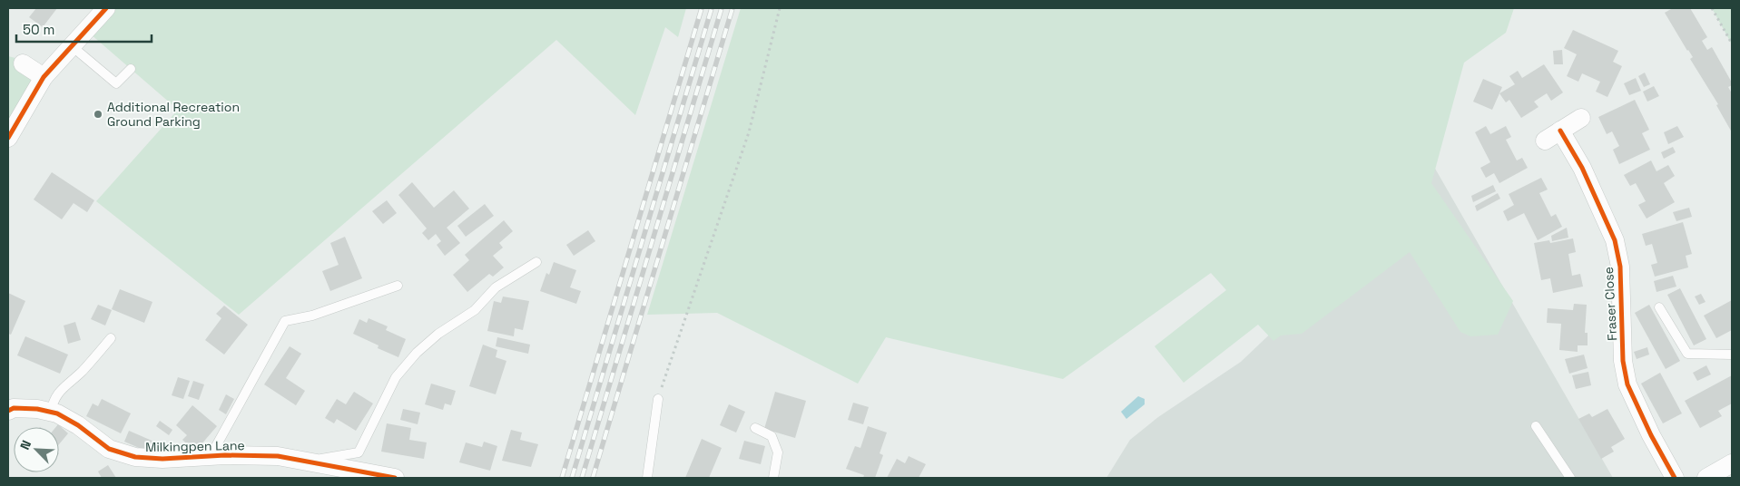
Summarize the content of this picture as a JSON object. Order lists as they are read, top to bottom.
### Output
{
  "streets": {
    "street": ["Fraser Close", "Milkingpen Lane"]
  },
  "places": ["Additional Recreation Ground Parking"],
  "scale_bar": "50 m",
  "north": "top left"
}
